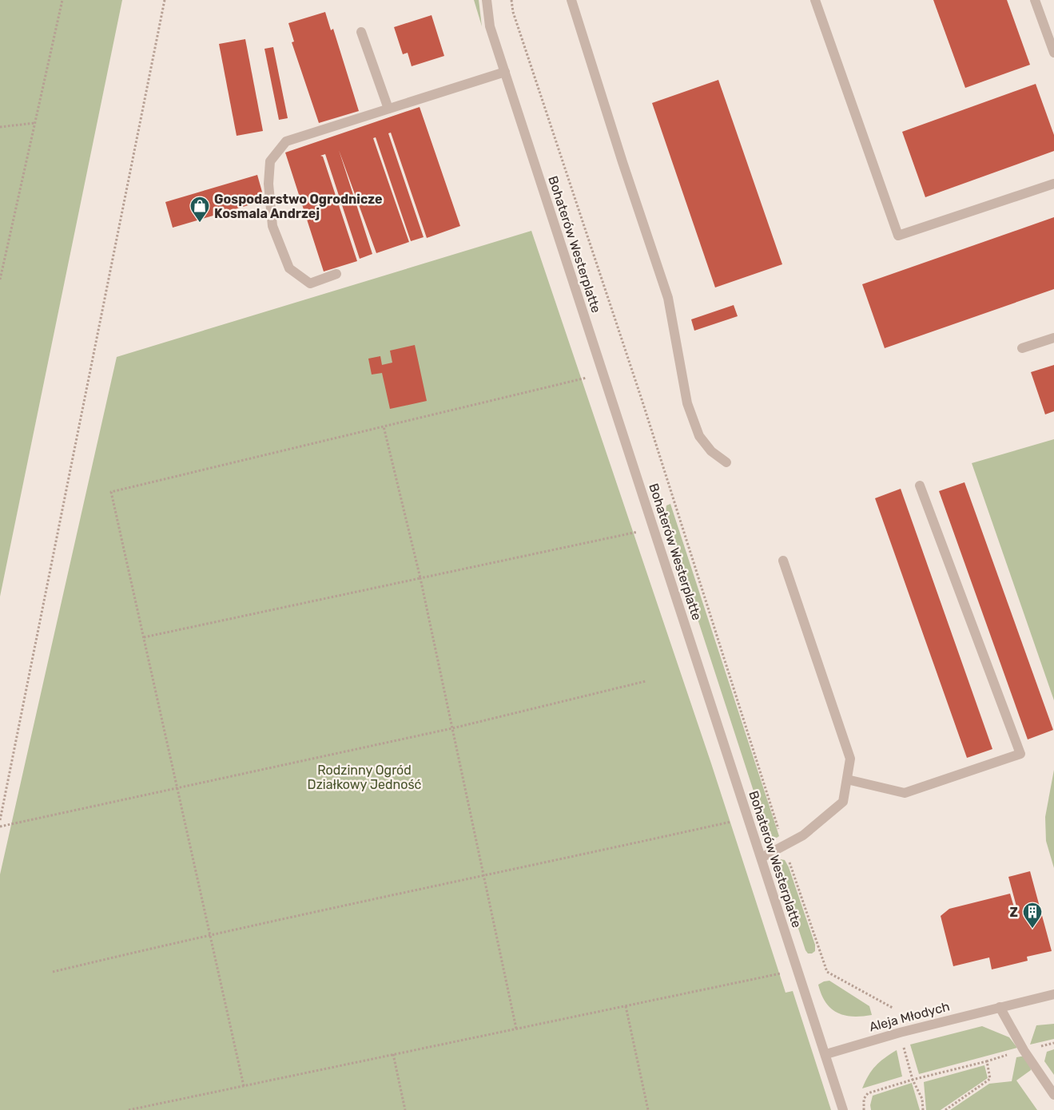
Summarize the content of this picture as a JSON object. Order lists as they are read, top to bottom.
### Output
{
  "streets": {
    "street": ["Bohaterów Westerplatte", "Aleja Młodych"]
  },
  "crossings": [
    ["Bohaterów Westerplatte", "Aleja Młodych"]
  ],
  "parks": ["Rodzinny Ogród Działkowy Jedność"],
  "places": {
    "shop": ["Gospodarstwo Ogrodnicze Kosmala Andrzej"],
    "building": ["Z"]
  }
}
